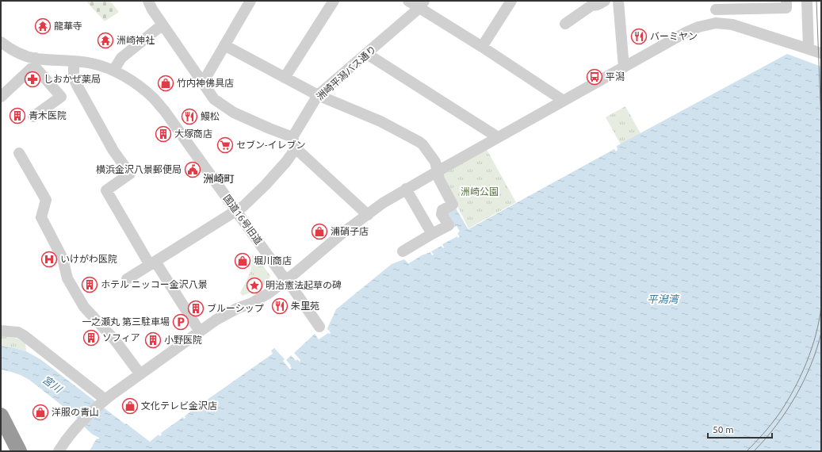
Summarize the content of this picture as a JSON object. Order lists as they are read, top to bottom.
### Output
{
  "streets": {
    "street": ["洲崎平潟バス通り", "国道16号旧道"]
  },
  "districts": ["洲崎町"],
  "water": ["平潟湾", "宮川"],
  "parks": ["洲崎公園"],
  "places": {
    "temple": ["龍華寺", "洲崎神社"],
    "restaurant": ["バーミヤン", "鰻松", "朱里苑"],
    "bus stop": ["平潟"],
    "pharmacy": ["しおかぜ薬局"],
    "shop": [
      "竹内神佛具店",
      "浦硝子店",
      "堀川商店",
      "文化テレビ金沢店",
      "洋服の青山"
    ],
    "building": [
      "青木医院",
      "大塚商店",
      "ホテル ニッコー金沢八景",
      "ブルーシップ",
      "ソフィア",
      "小野医院"
    ],
    "supermarket": ["セブン-イレブン"],
    "public building": ["横浜金沢八景郵便局"],
    "hospital": ["いけがわ医院"],
    "place": ["明治憲法起草の碑"],
    "parking": ["一之瀬丸 第三駐車場"]
  },
  "scale_bar": "50 m"
}
